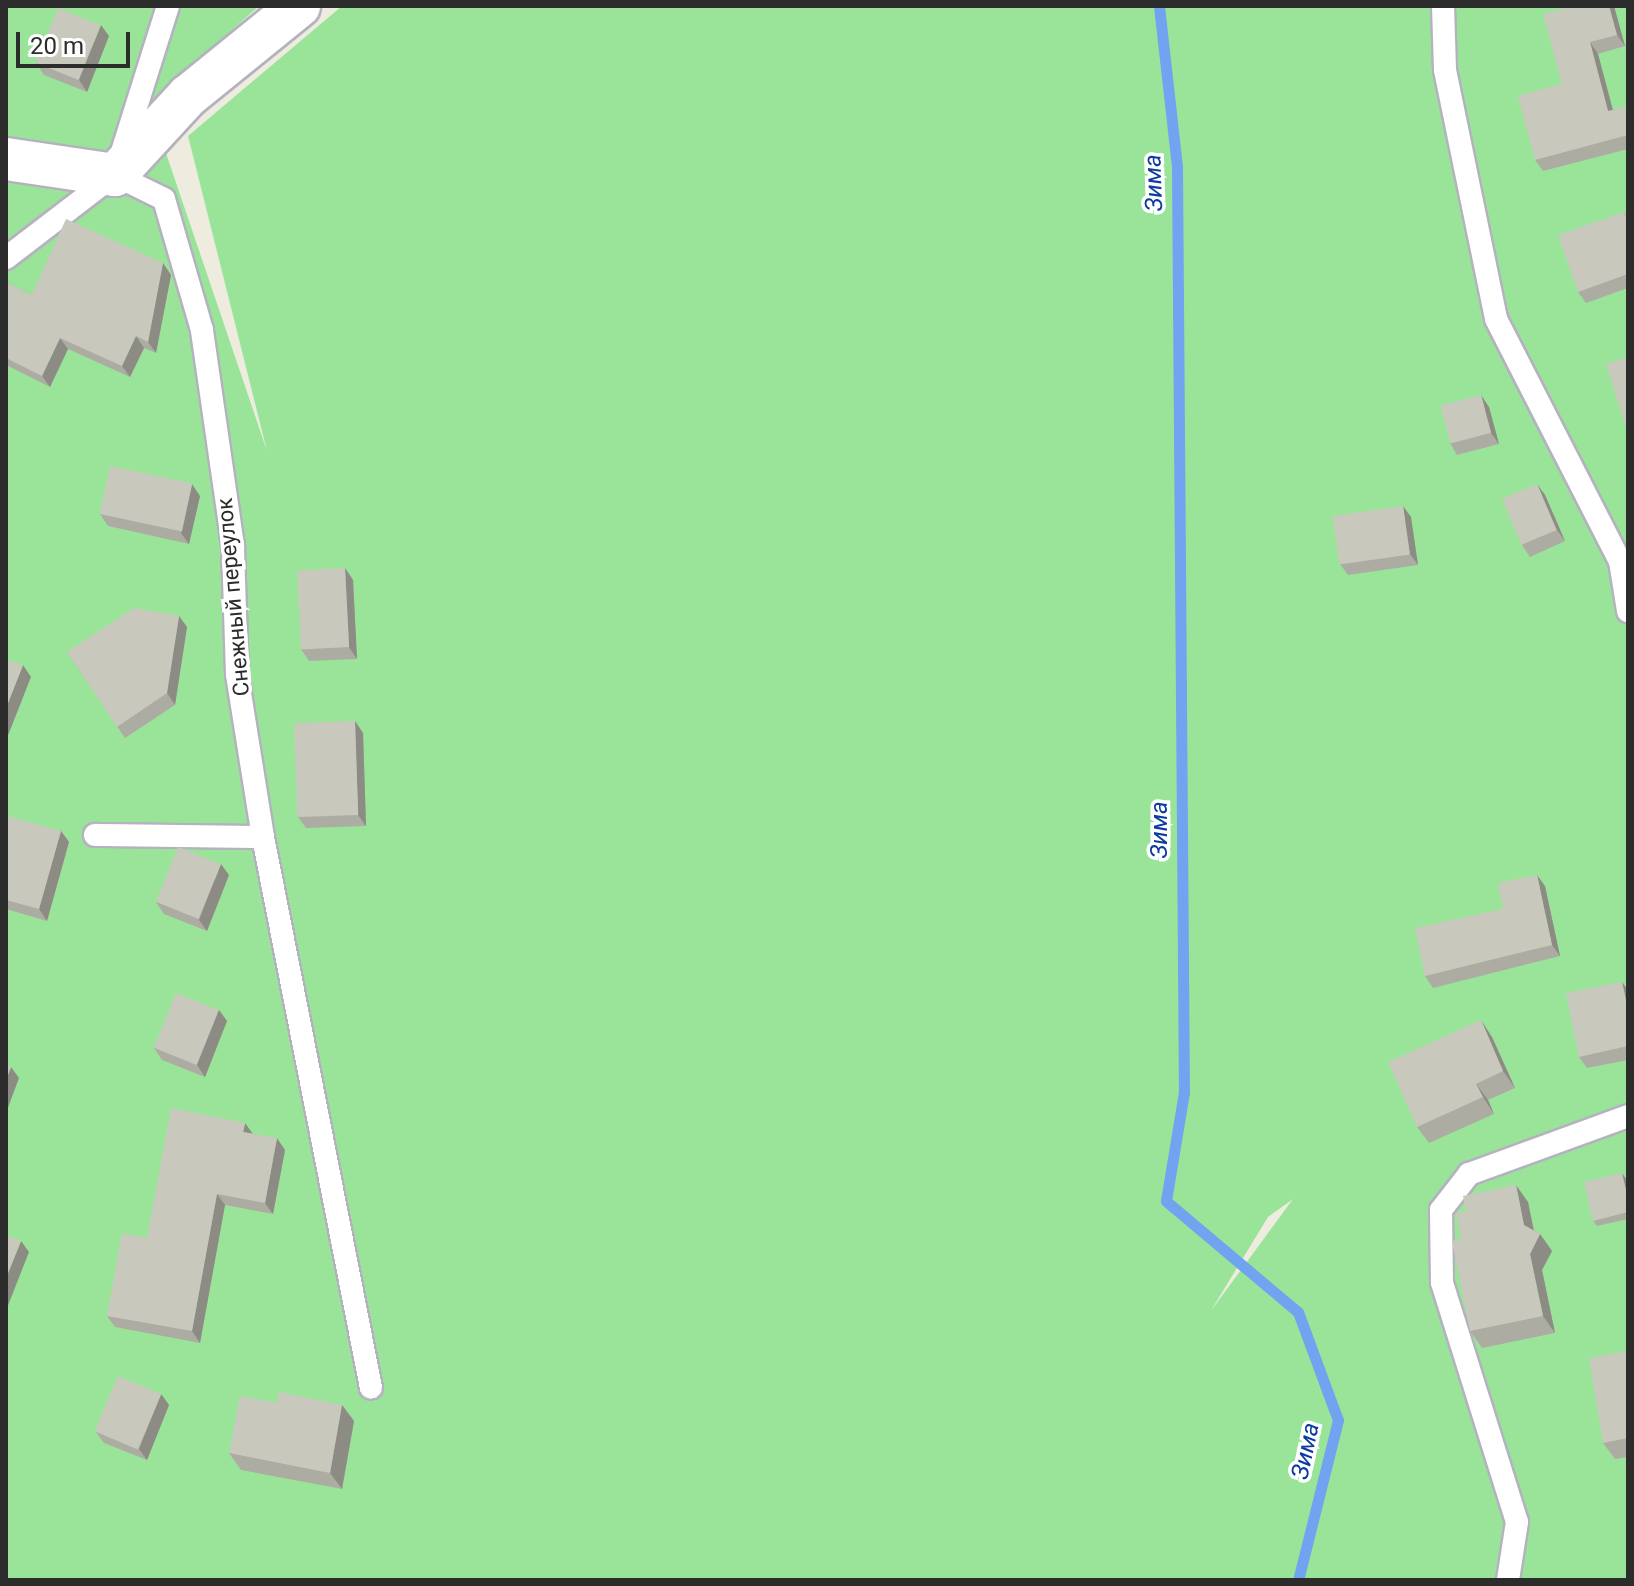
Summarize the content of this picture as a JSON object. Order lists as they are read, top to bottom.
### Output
{
  "streets": {
    "lane": ["Снежный переулок"]
  },
  "water": ["Зима"],
  "scale_bar": "20 m"
}
